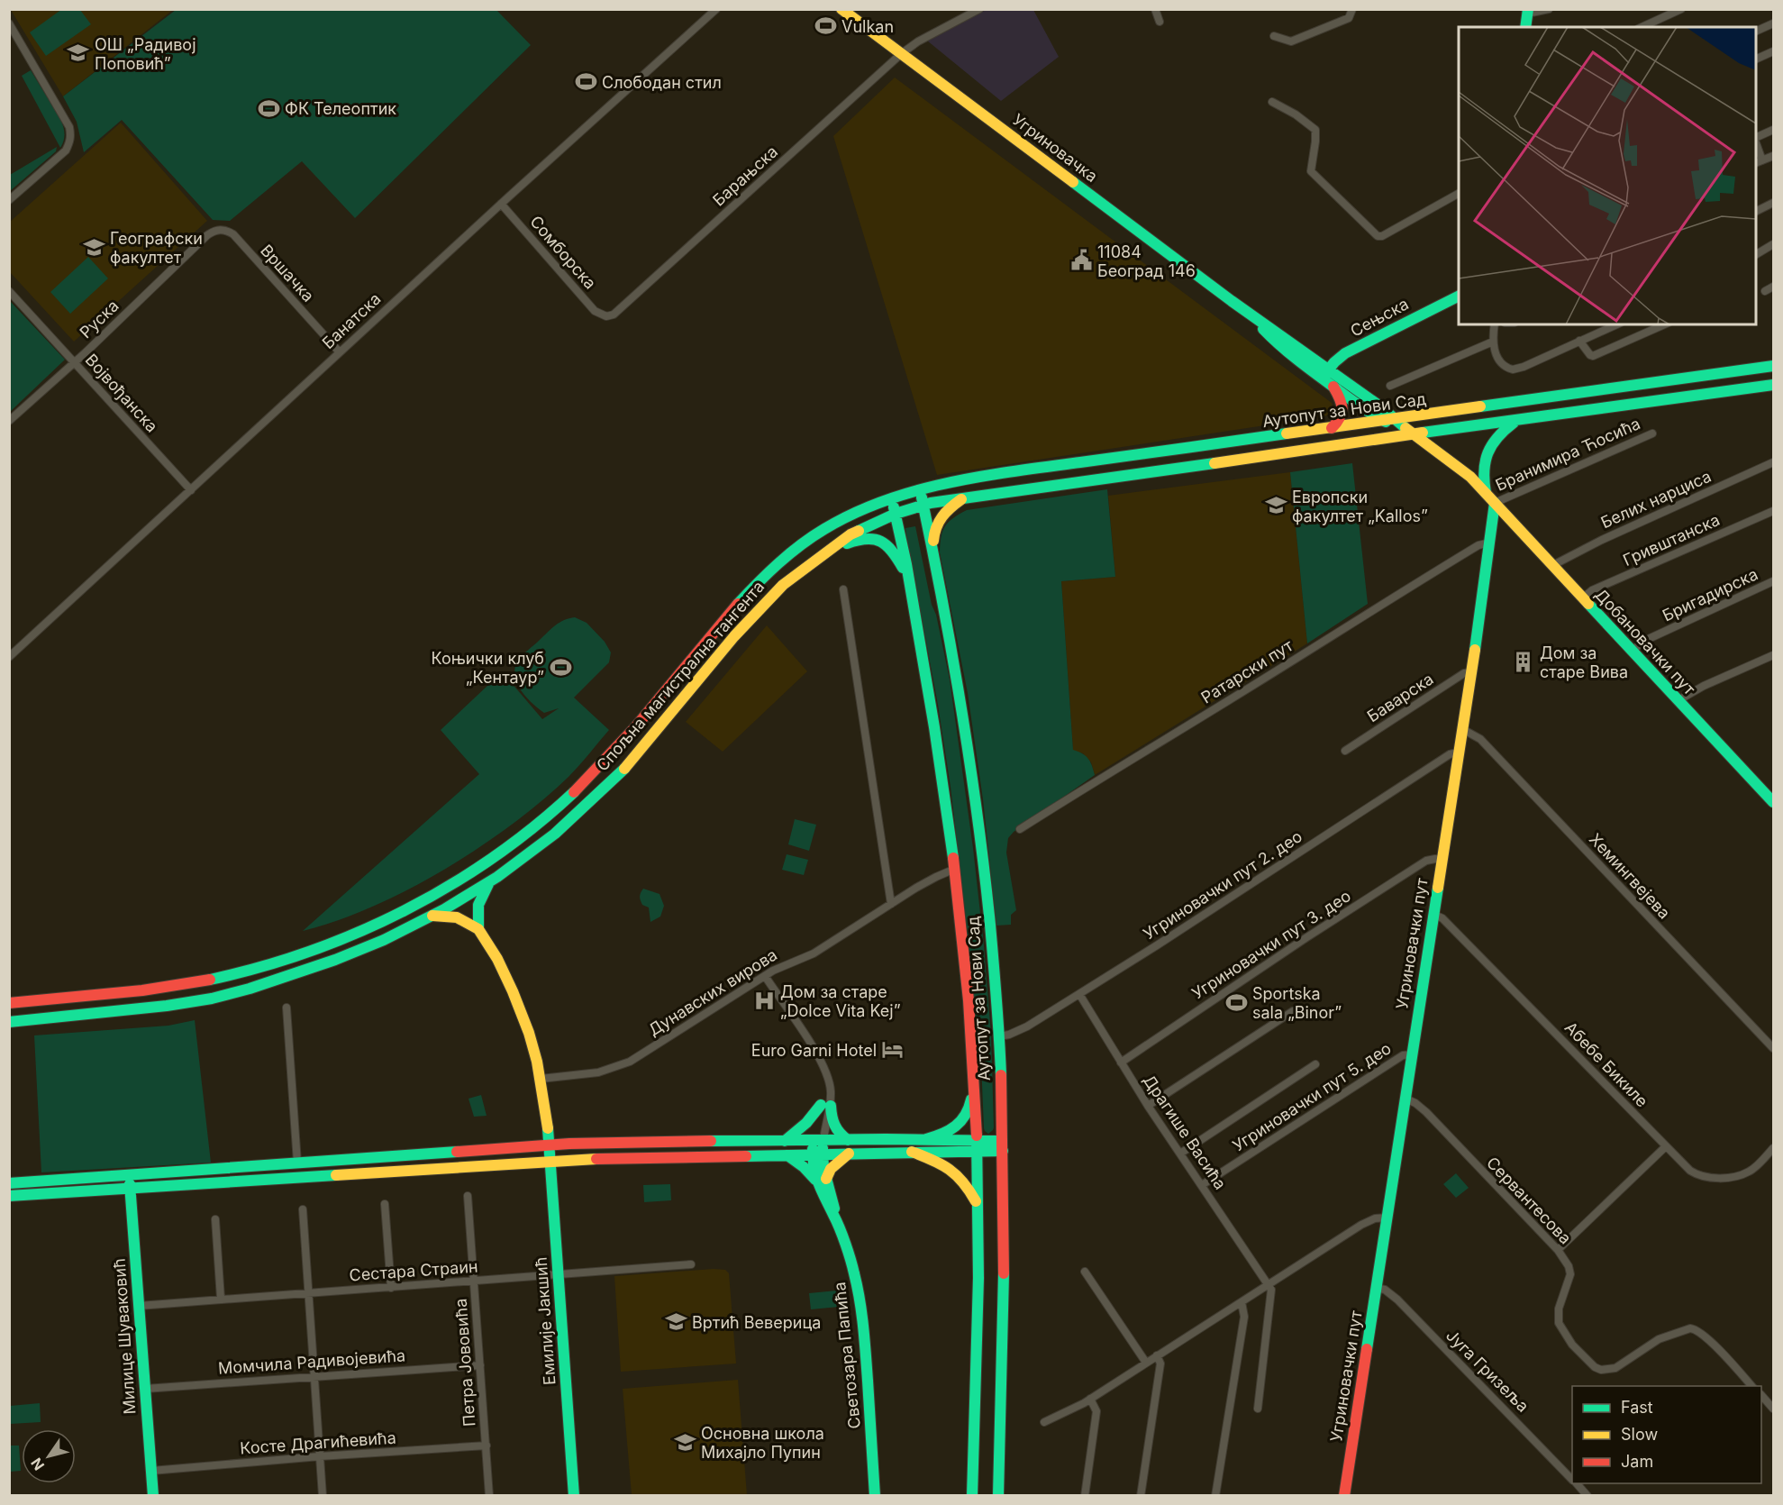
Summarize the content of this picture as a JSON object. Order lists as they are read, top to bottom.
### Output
{
  "streets": {
    "main road": [
      "Угриновачка",
      "Сењска",
      "Аутопут за Нови Сад",
      "Добановачки пут",
      "Спољна магистрална тангента",
      "Угриновачки пут",
      "Емилије Јакшић",
      "Милице Шуваковић",
      "Светозара Папића"
    ],
    "street": [
      "Барањска",
      "Сомборска",
      "Вршачка",
      "Руска",
      "Банатска",
      "Војвођанска",
      "Бранимира Ћосића",
      "Белих нарциса",
      "Гривштанска",
      "Бригадирска",
      "Ратарски пут",
      "Баварска",
      "Хемингвејева",
      "Угриновачки пут 2. део",
      "Угриновачки пут 3. део",
      "Дунавских вирова",
      "Абебе Бикиле",
      "Угриновачки пут 5. део",
      "Драгише Васића",
      "Сервантесова",
      "Сестара Страин",
      "Момчила Радивојевића",
      "Петра Јововића",
      "Југа Гризеља",
      "Косте Драгићевића"
    ]
  },
  "crossings": [
    ["Угриновачка", "Барањска"],
    ["Угриновачка", "Сењска"],
    ["Угриновачка", "Аутопут за Нови Сад"],
    ["Барањска", "Сомборска"],
    ["Сомборска", "Банатска"],
    ["Вршачка", "Руска"],
    ["Вршачка", "Банатска"],
    ["Руска", "Војвођанска"],
    ["Банатска", "Војвођанска"],
    ["Аутопут за Нови Сад", "Спољна магистрална тангента"],
    ["Аутопут за Нови Сад", "Угриновачки пут 2. део"],
    ["Аутопут за Нови Сад", "Дунавских вирова"],
    ["Бранимира Ћосића", "Добановачки пут"],
    ["Бранимира Ћосића", "Угриновачки пут"],
    ["Белих нарциса", "Добановачки пут"],
    ["Гривштанска", "Добановачки пут"],
    ["Бригадирска", "Добановачки пут"],
    ["Добановачки пут", "Угриновачки пут"],
    ["Ратарски пут", "Угриновачки пут"],
    ["Баварска", "Угриновачки пут"],
    ["Хемингвејева", "Угриновачки пут"],
    ["Угриновачки пут 2. део", "Угриновачки пут"],
    ["Угриновачки пут 2. део", "Драгише Васића"],
    ["Угриновачки пут", "Угриновачки пут 3. део"],
    ["Угриновачки пут", "Абебе Бикиле"],
    ["Угриновачки пут", "Угриновачки пут 5. део"],
    ["Угриновачки пут", "Сервантесова"],
    ["Угриновачки пут", "Југа Гризеља"],
    ["Угриновачки пут 3. део", "Драгише Васића"],
    ["Угриновачки пут 5. део", "Драгише Васића"],
    ["Сестара Страин", "Емилије Јакшић"],
    ["Сестара Страин", "Милице Шуваковић"],
    ["Сестара Страин", "Петра Јововића"],
    ["Милице Шуваковић", "Момчила Радивојевића"],
    ["Милице Шуваковић", "Косте Драгићевића"],
    ["Момчила Радивојевића", "Петра Јововића"],
    ["Петра Јововића", "Косте Драгићевића"]
  ],
  "places": {
    "sports": [
      "Vulkan",
      "Слободан стил",
      "ФК Телеоптик",
      "Коњички клуб „Кентаур”",
      "Sportska sala „Binor”"
    ],
    "school or university": [
      "ОШ „Радивој Поповић”",
      "Географски факултет",
      "Европски факултет „Kallos”",
      "Вртић Веверица",
      "Основна школа Михајло Пупин"
    ],
    "public building": ["11084 Београд 146"],
    "building": ["Дом за старе Вива"],
    "hospital": ["Дом за старе „Dolce Vita Kej”"],
    "hotel": ["Euro Garni Hotel"]
  },
  "legend": ["Fast", "Slow", "Jam"],
  "north": "bottom left"
}
